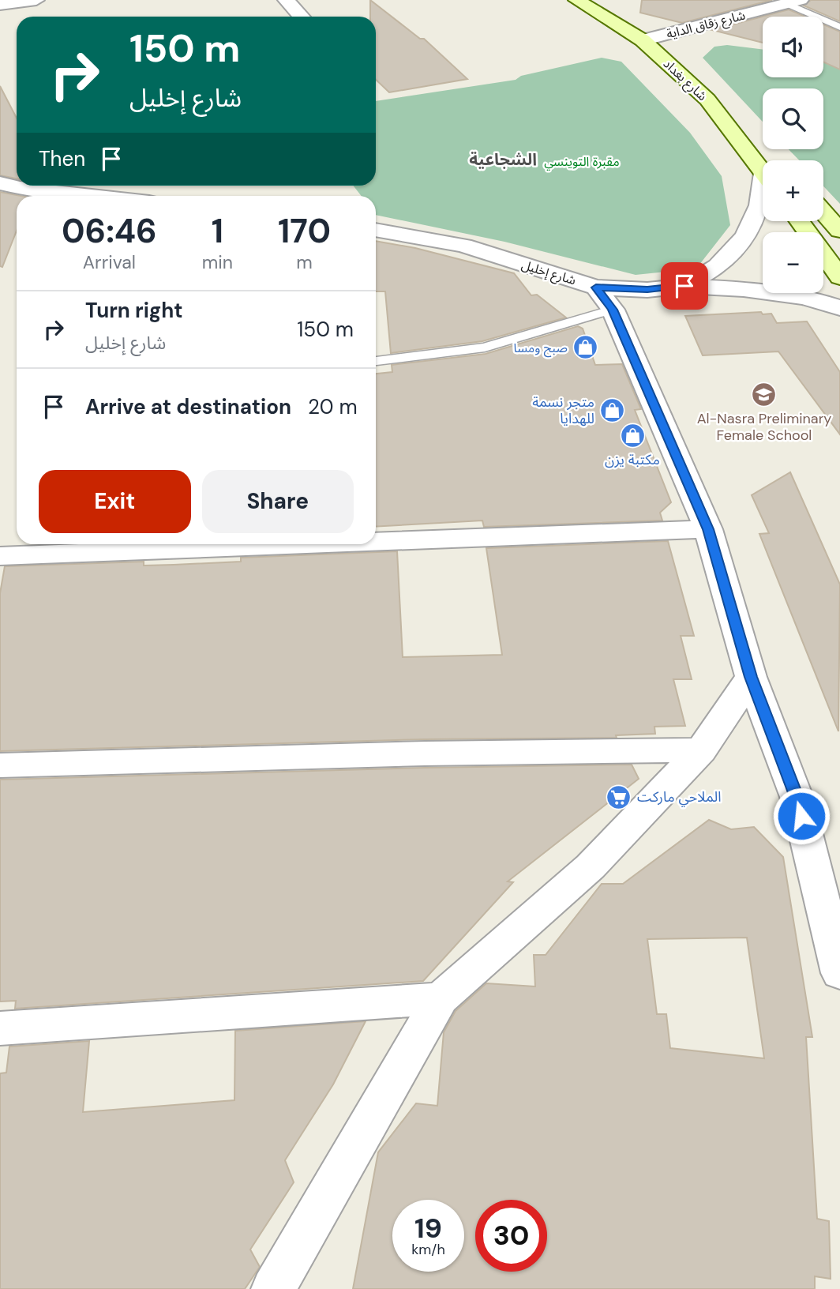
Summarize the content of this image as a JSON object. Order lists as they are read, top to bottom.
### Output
{
  "streets": {
    "main road": ["شارع بغداد"],
    "street": ["شارع زقاق الداية", "شارع إخليل"]
  },
  "crossings": [
    ["شارع زقاق الداية", "شارع بغداد"]
  ],
  "districts": ["الشجاعية"],
  "parks": ["مقبرة التوينسي"],
  "places": {
    "shop": ["صبح ومسا", "متجر نسمة للهدايا", "مكتبة يزن"],
    "school or university": ["Al-Nasra Preliminary Female School"],
    "supermarket": ["الملاحي ماركت"]
  },
  "page": {
    "map_buttons": ["+", "−"],
    "turn": ["150 m", "شارع إخليل"],
    "then": "Then",
    "eta": [
      "06:46",
      "Arrival",
      "1",
      "min",
      "170",
      "m"
    ],
    "list": [
      {
        "name": "Turn right",
        "note": "شارع إخليل",
        "value": "150 m"
      },
      {
        "name": "Arrive at destination",
        "value": "20 m"
      }
    ],
    "buttons": ["Exit", "Share"],
    "speed": "19 km/h",
    "limit": "30"
  }
}
